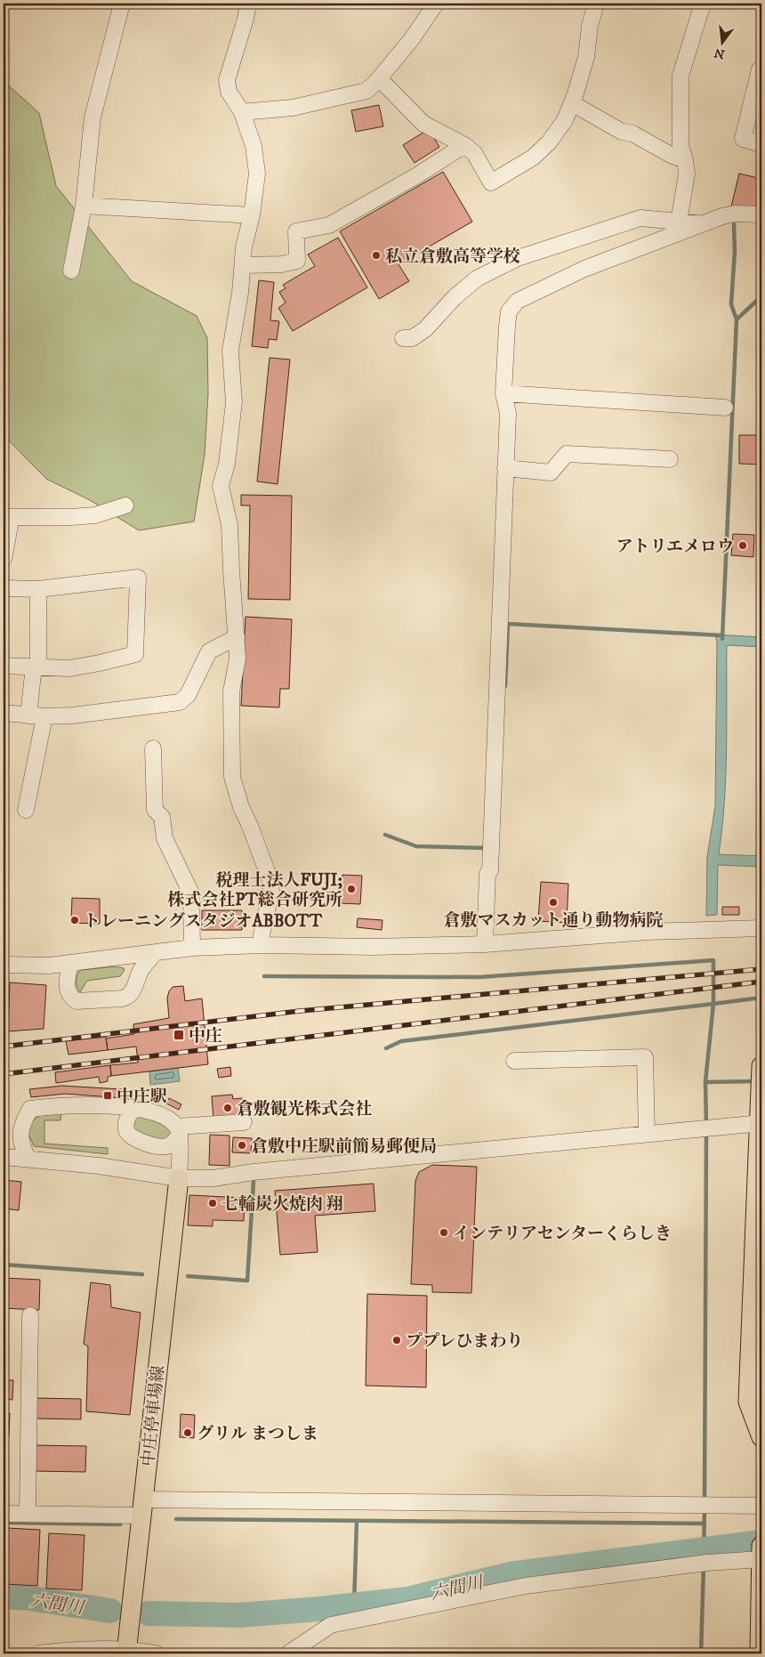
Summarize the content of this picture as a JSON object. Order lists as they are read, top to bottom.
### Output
{
  "streets": {
    "main road": ["中庄停車場線"]
  },
  "water": ["六間川"],
  "places": {
    "other": [
      "私立倉敷高等学校",
      "アトリエメロウ",
      "税理士法人FUJI; 株式会社PT総合研究所",
      "倉敷マスカット通り動物病院",
      "トレーニングスタジオABBOTT",
      "倉敷観光株式会社",
      "倉敷中庄駅前簡易郵便局",
      "七輪炭火焼肉 翔",
      "インテリアセンターくらしき",
      "ププレひまわり",
      "グリル まつしま"
    ],
    "transit": ["中庄", "中庄駅"]
  },
  "north": "bottom"
}
